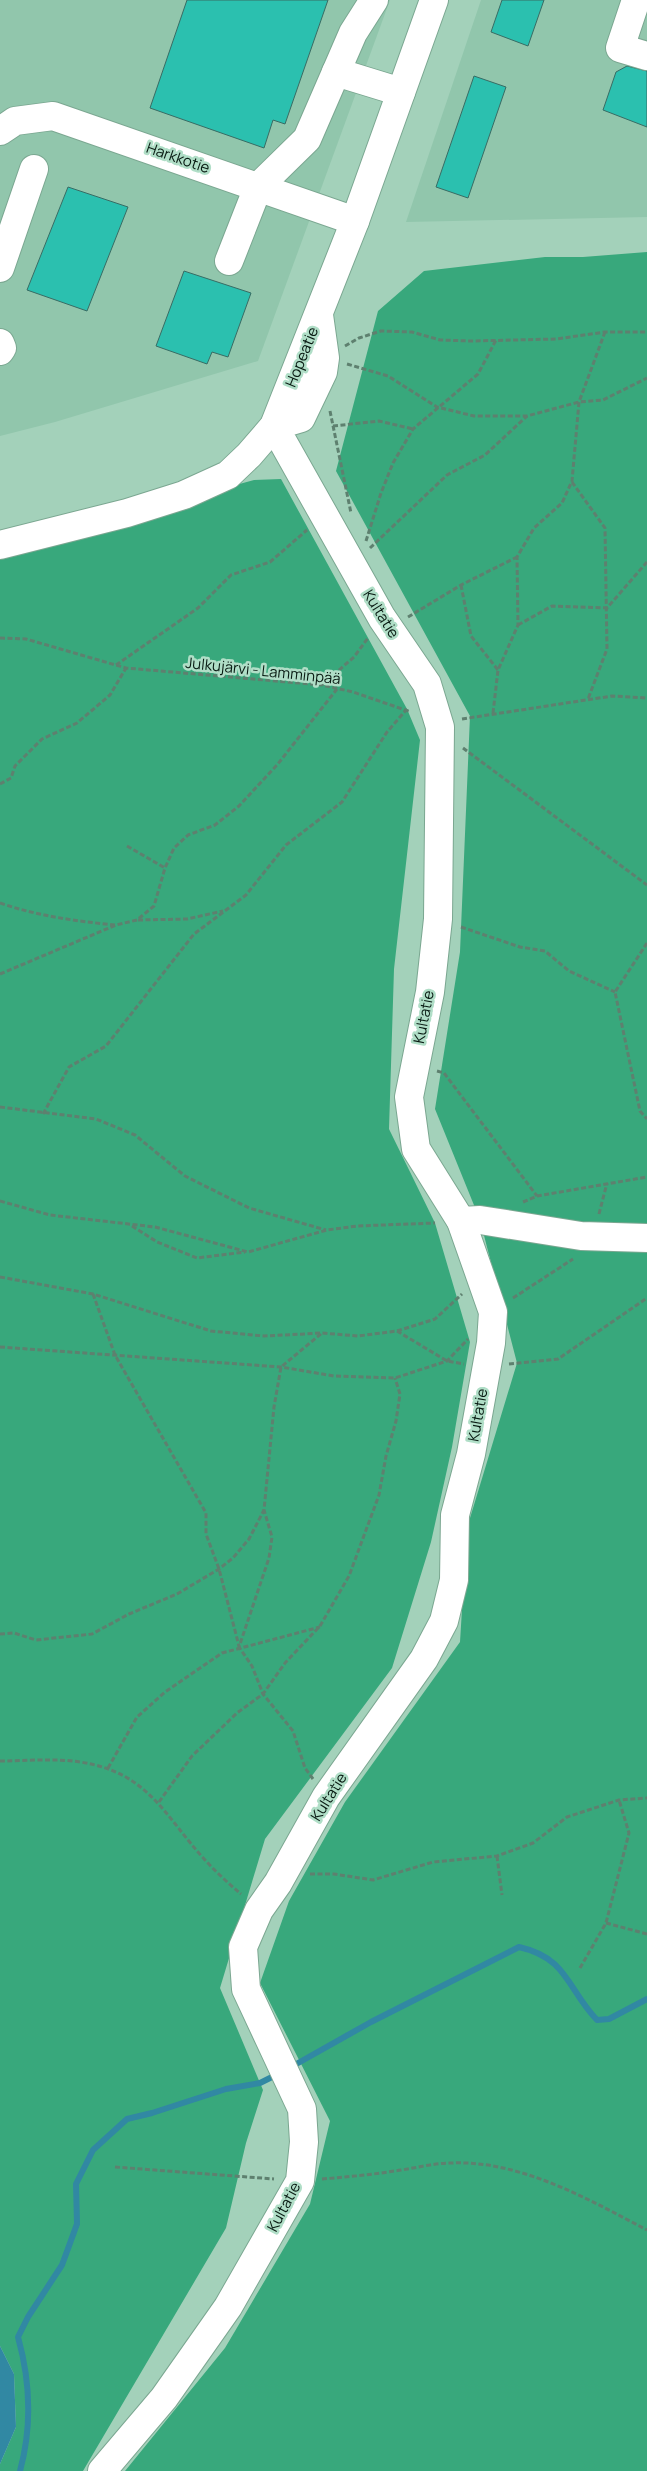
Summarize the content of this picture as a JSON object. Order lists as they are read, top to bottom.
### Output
{
  "streets": {
    "street": ["Harkkotie", "Hopeatie", "Kultatie"],
    "path": ["Julkujärvi - Lamminpää"]
  },
  "crossings": [
    ["Harkkotie", "Hopeatie"],
    ["Hopeatie", "Kultatie"],
    ["Kultatie", "Julkujärvi - Lamminpää"]
  ]
}
